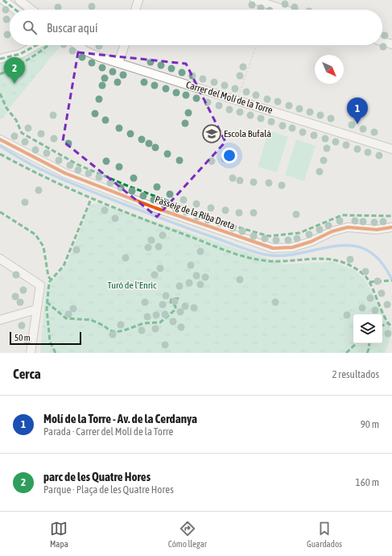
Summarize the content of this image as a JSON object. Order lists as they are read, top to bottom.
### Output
{
  "streets": {
    "street": ["Carrer del Molí de la Torre", "Passeig de la Riba Dreta"]
  },
  "parks": ["Turó de l'Enric"],
  "places": {
    "school or university": ["Escola Bufalà"]
  },
  "scale_bar": "50 m",
  "north": "bottom right",
  "page": {
    "search": "Buscar aquí",
    "pins": ["2", "1"],
    "scale": "50 m",
    "heading": ["Cerca", "2 resultados"],
    "list": [
      {
        "mark": "1",
        "name": "Molí de la Torre - Av. de la Cerdanya",
        "note": "Parada · Carrer del Molí de la Torre",
        "value": "90 m"
      },
      {
        "mark": "2",
        "name": "parc de les Quatre Hores",
        "note": "Parque · Plaça de les Quatre Hores",
        "value": "160 m"
      }
    ],
    "nav": ["Mapa", "Cómo llegar", "Guardados"]
  }
}
